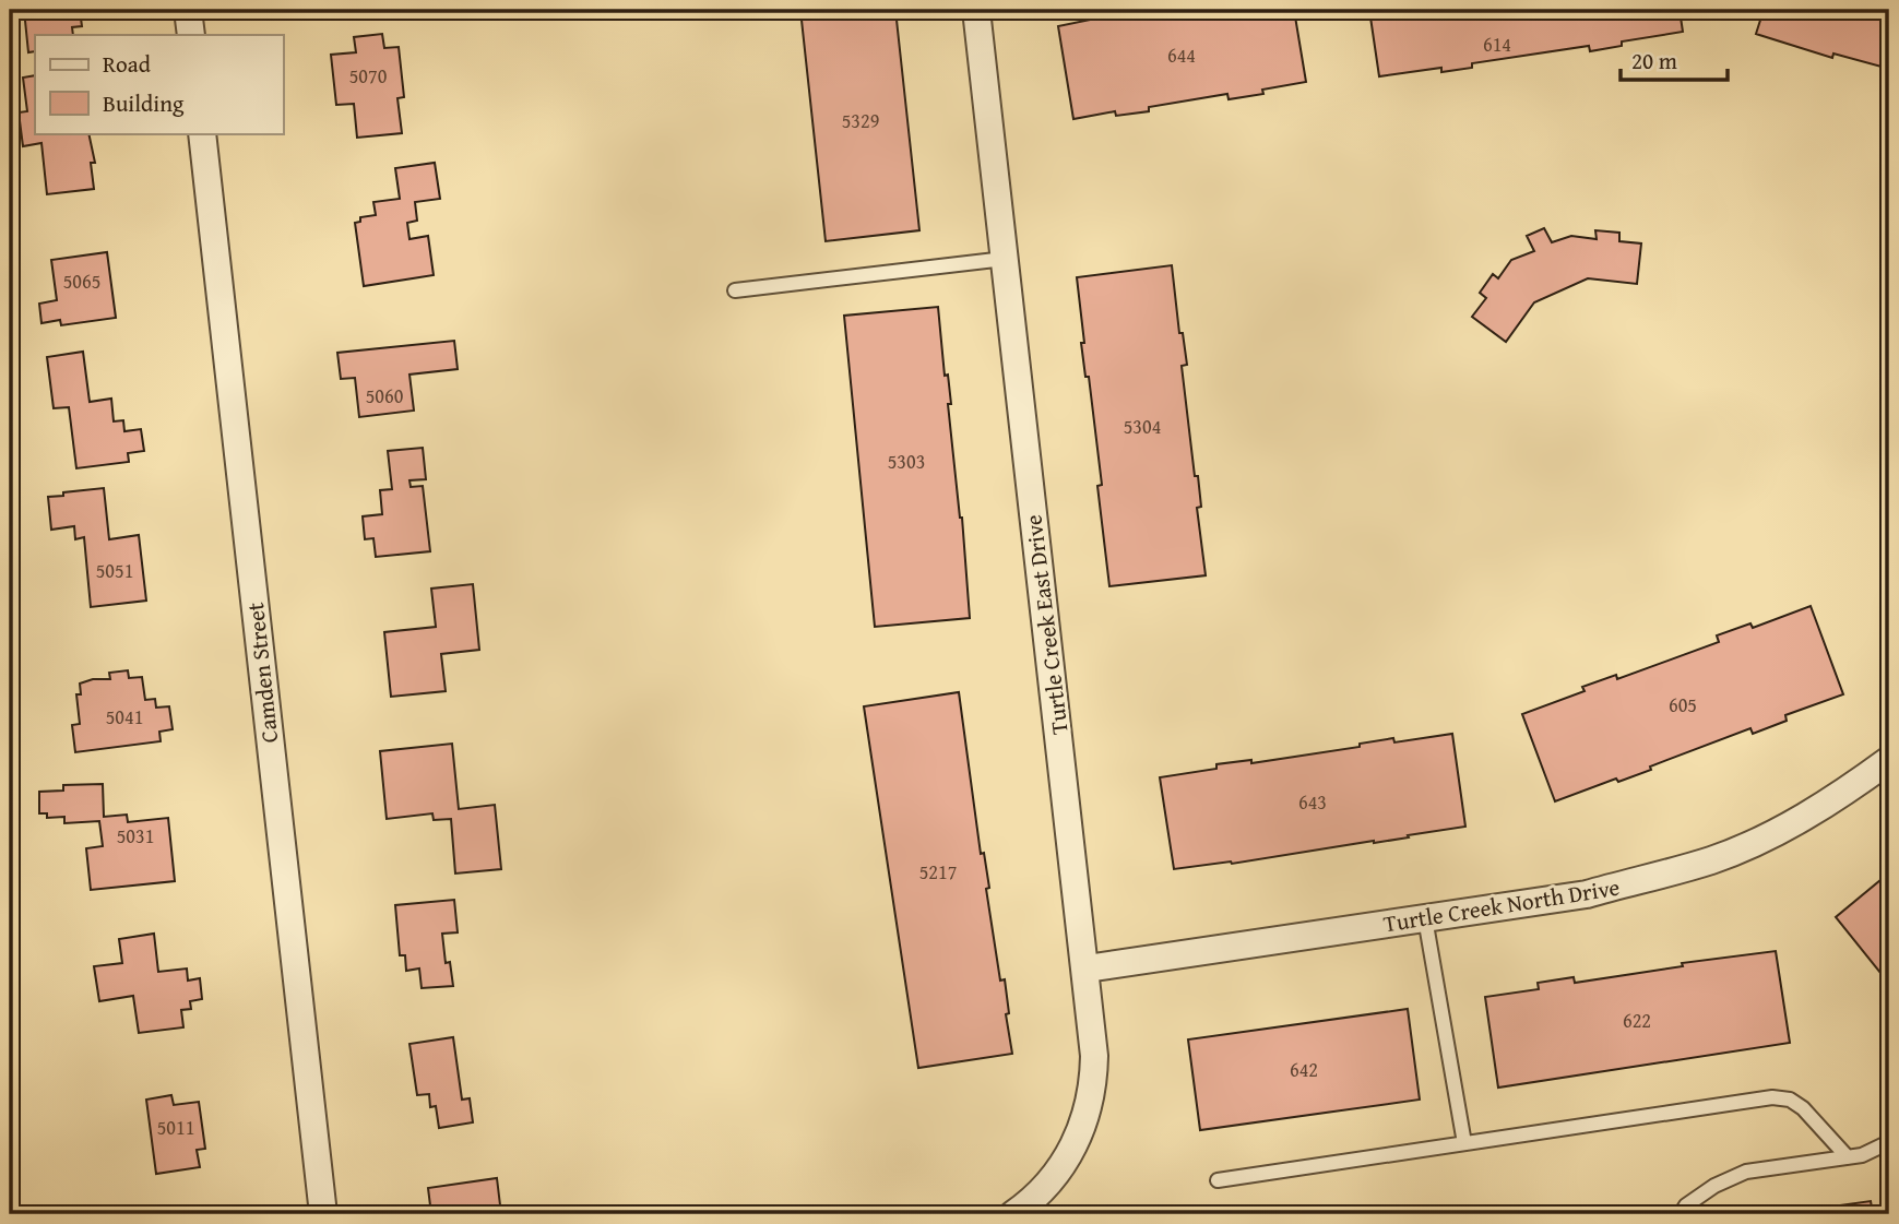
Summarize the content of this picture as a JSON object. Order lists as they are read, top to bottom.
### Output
{
  "streets": {
    "street": ["Turtle Creek East Drive", "Camden Street", "Turtle Creek North Drive"]
  },
  "crossings": [
    ["Turtle Creek East Drive", "Turtle Creek North Drive"]
  ],
  "house_numbers": [
    "614",
    "644",
    "5070",
    "5329",
    "5065",
    "5060",
    "5304",
    "5303",
    "5051",
    "605",
    "5041",
    "643",
    "5031",
    "5217",
    "622",
    "642",
    "5011"
  ],
  "legend": ["Road", "Building"],
  "scale_bar": "20 m"
}
